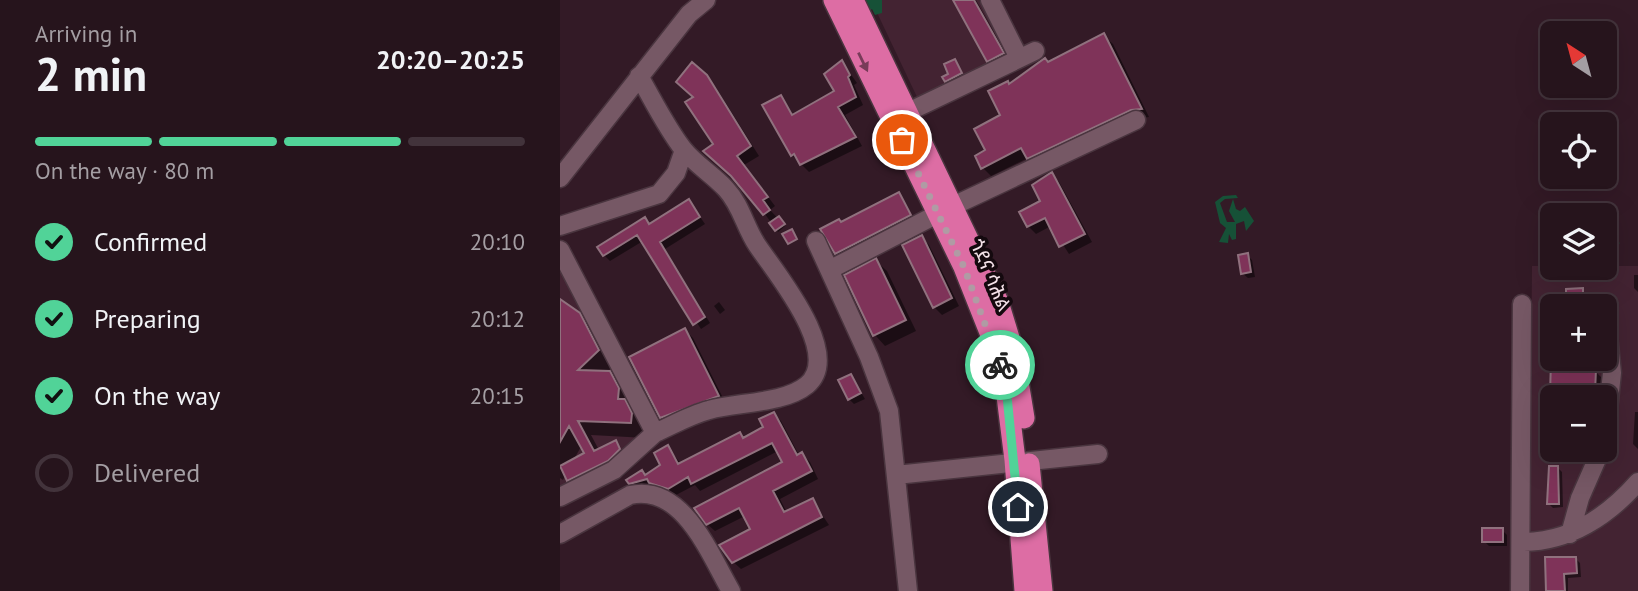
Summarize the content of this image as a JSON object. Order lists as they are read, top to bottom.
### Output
{
  "streets": {
    "highway": ["ጎደና ሳሕል"]
  },
  "north": "top left",
  "page": {
    "heading": ["2 min", "Arriving in", "20:20–20:25"],
    "map_buttons": ["+", "−"],
    "bar": "On the way · 80 m",
    "list": [
      ["Confirmed", "20:10"],
      ["Preparing", "20:12"],
      ["On the way", "20:15"],
      "Delivered"
    ]
  }
}
